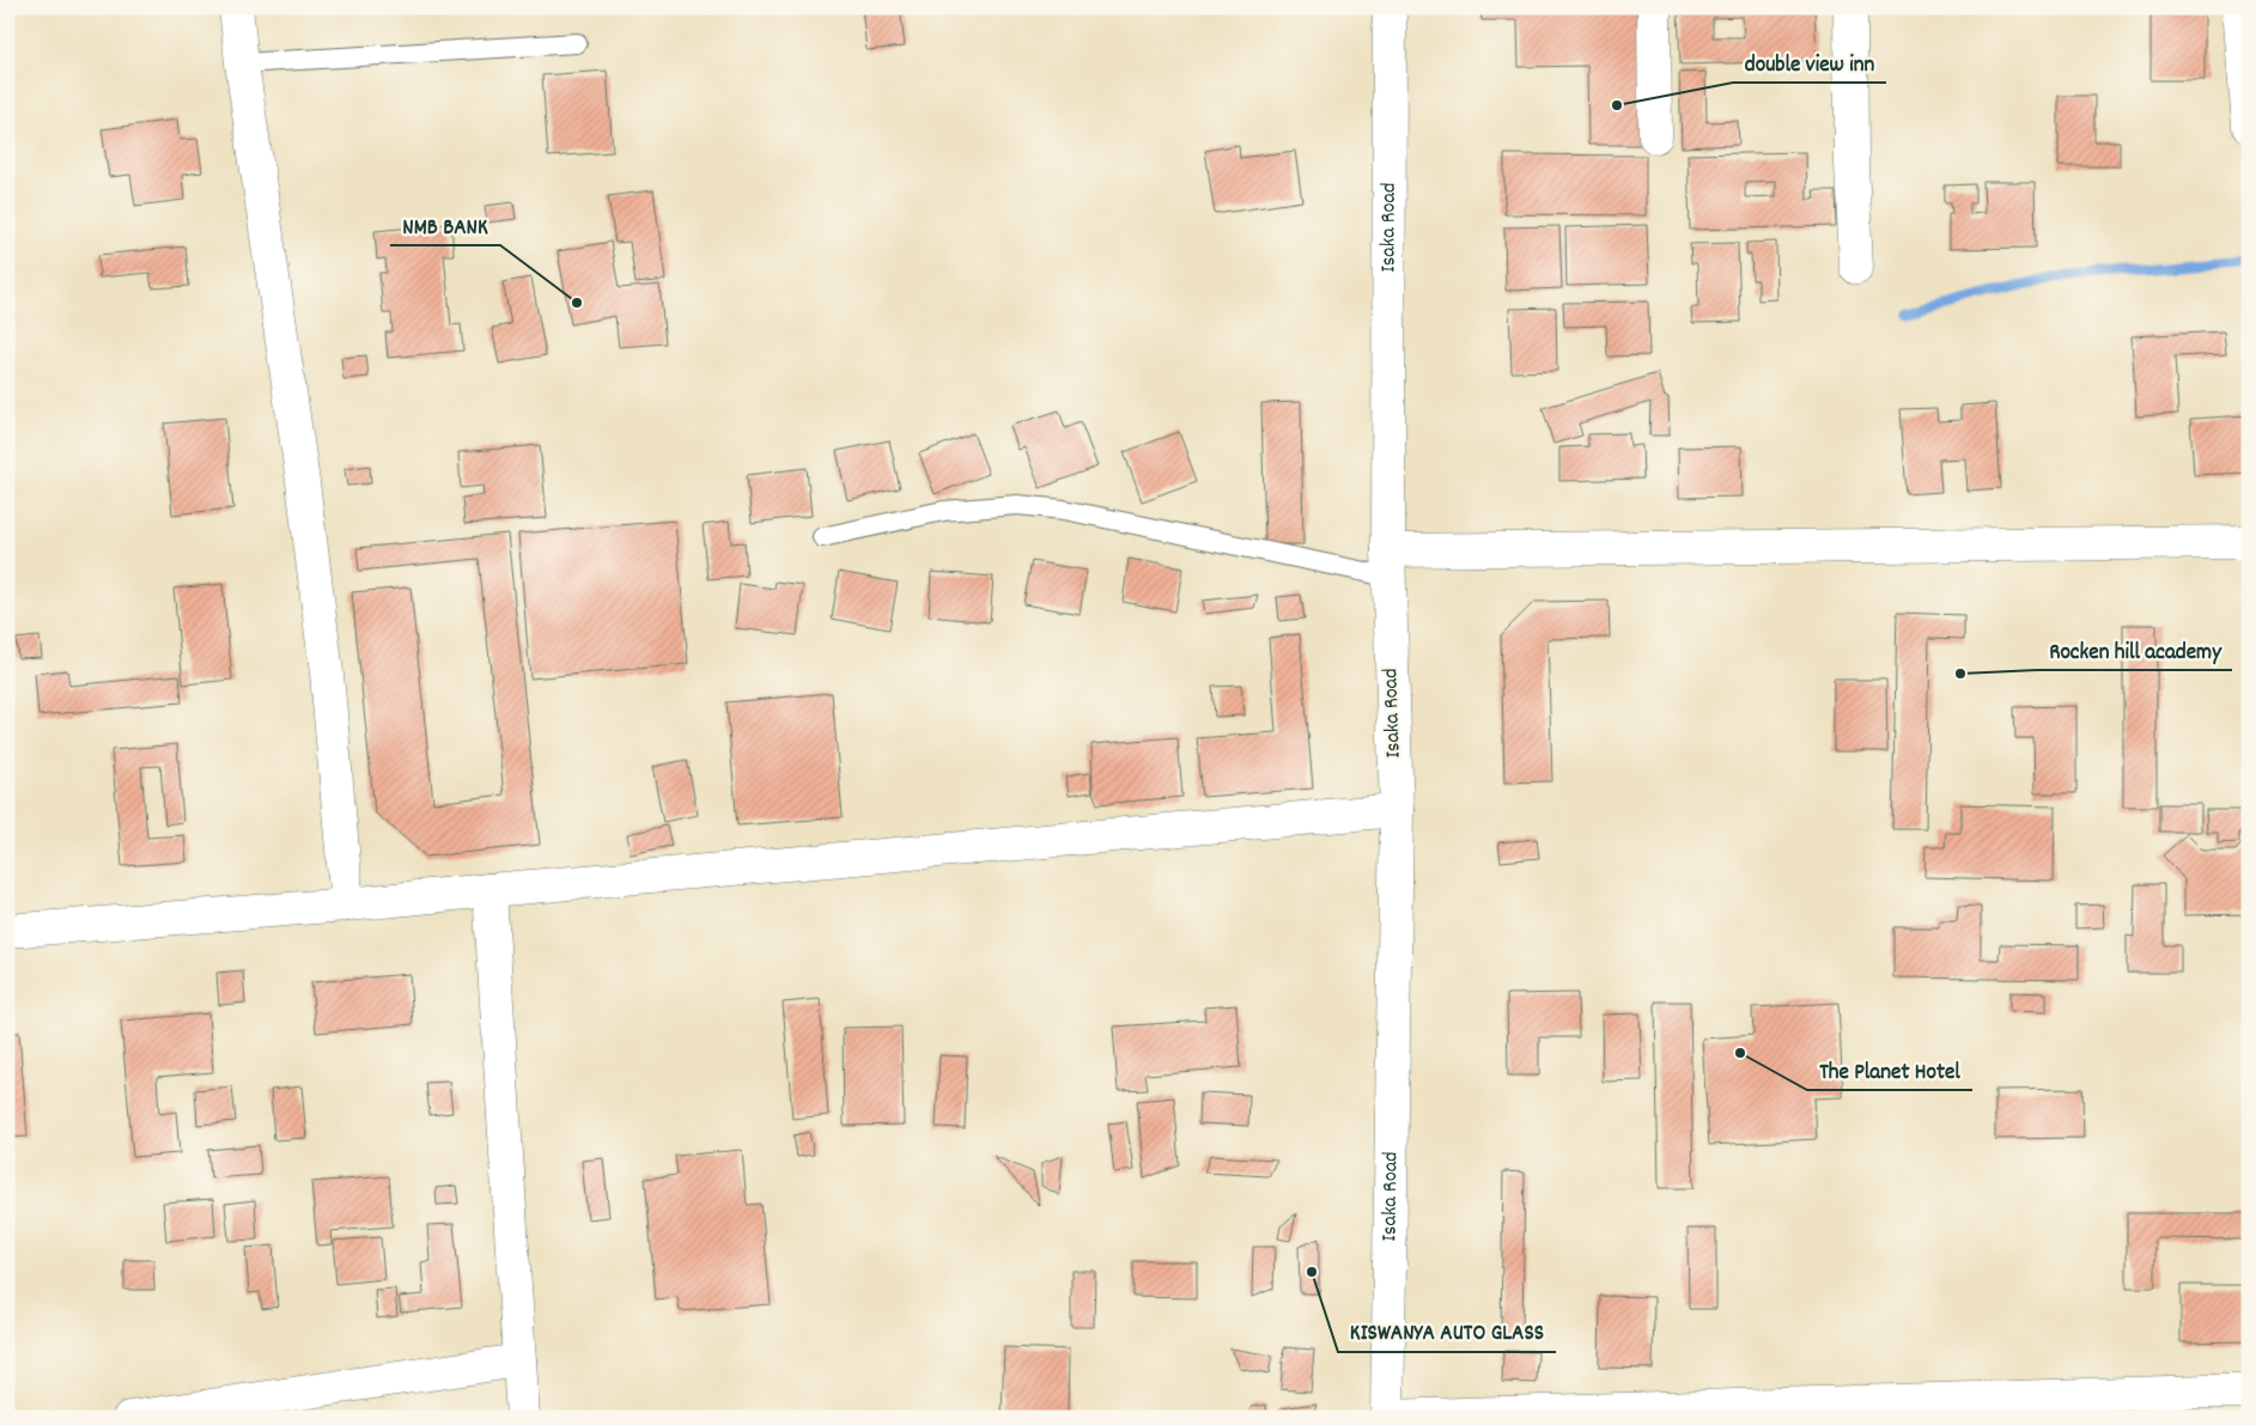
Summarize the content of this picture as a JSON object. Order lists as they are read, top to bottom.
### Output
{
  "streets": {
    "street": ["Isaka Road"]
  },
  "places": [
    "double view inn",
    "NMB BANK",
    "Rocken hill academy",
    "The Planet Hotel",
    "KISWANYA AUTO GLASS"
  ]
}
